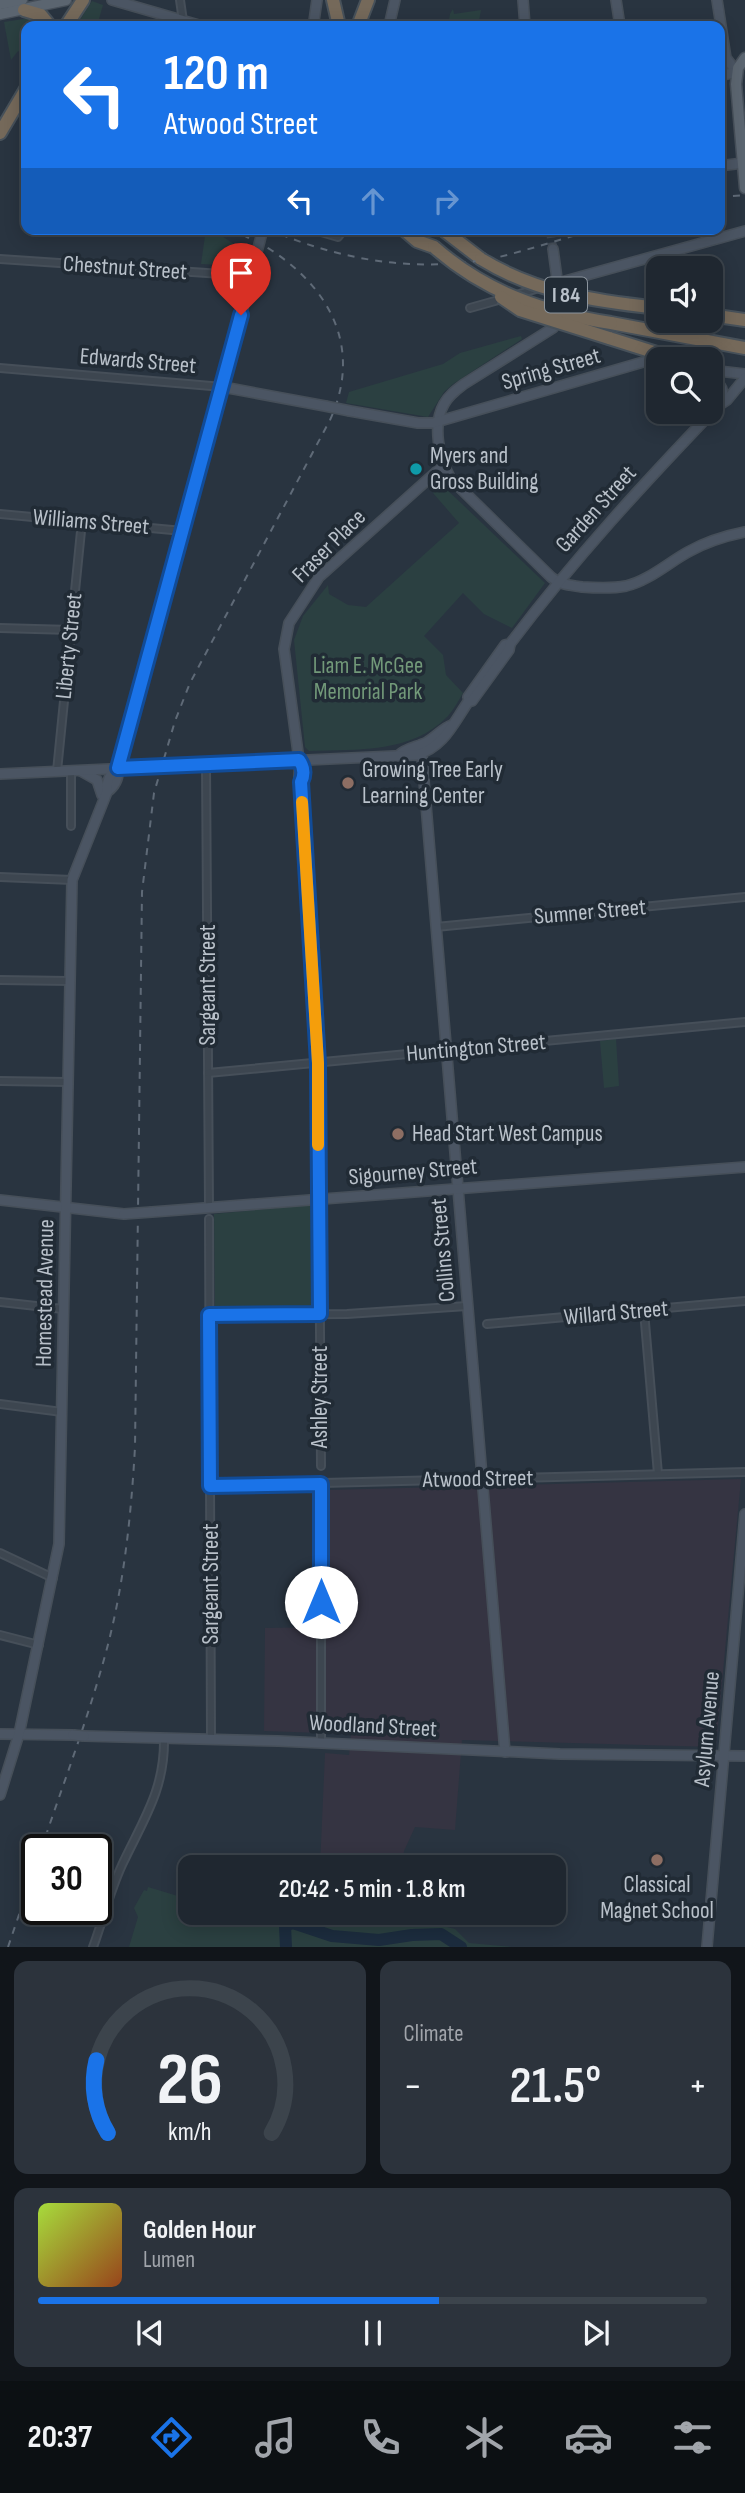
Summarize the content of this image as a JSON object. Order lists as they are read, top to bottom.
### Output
{
  "streets": {
    "highway": ["I 84"],
    "main road": [
      "Edwards Street",
      "Spring Street",
      "Garden Street",
      "Fraser Place",
      "Sigourney Street",
      "Collins Street",
      "Homestead Avenue",
      "Woodland Street",
      "Asylum Avenue"
    ],
    "street": [
      "Chestnut Street",
      "Williams Street",
      "Liberty Street",
      "Sumner Street",
      "Sargeant Street",
      "Huntington Street",
      "Willard Street",
      "Ashley Street",
      "Atwood Street"
    ]
  },
  "crossings": [
    ["Chestnut Street", "Homestead Avenue"],
    ["Edwards Street", "Spring Street"],
    ["Edwards Street", "Homestead Avenue"],
    ["Garden Street", "Collins Street"],
    ["Williams Street", "Liberty Street"],
    ["Williams Street", "Homestead Avenue"],
    ["Fraser Place", "Ashley Street"],
    ["Sumner Street", "Collins Street"],
    ["Sargeant Street", "Huntington Street"],
    ["Sargeant Street", "Sigourney Street"],
    ["Sargeant Street", "Atwood Street"],
    ["Sargeant Street", "Woodland Street"],
    ["Huntington Street", "Collins Street"],
    ["Huntington Street", "Ashley Street"],
    ["Sigourney Street", "Collins Street"],
    ["Sigourney Street", "Homestead Avenue"],
    ["Sigourney Street", "Ashley Street"],
    ["Collins Street", "Atwood Street"],
    ["Collins Street", "Woodland Street"],
    ["Homestead Avenue", "Woodland Street"],
    ["Woodland Street", "Asylum Avenue"]
  ],
  "parks": ["Liam E. McGee Memorial Park"],
  "places": [
    "Myers and Gross Building",
    "Growing Tree Early Learning Center",
    "Head Start West Campus",
    "Classical Magnet School"
  ],
  "page": {
    "turn": ["120 m", "Atwood Street"],
    "limit": "30",
    "trip": "20:42 · 5 min · 1.8 km",
    "tile": "Climate",
    "heat": ["−", "21.5°", "+"],
    "song": ["Golden Hour", "Lumen"],
    "tabs": "20:37",
    "gauge": ["26", "km/h"]
  }
}
